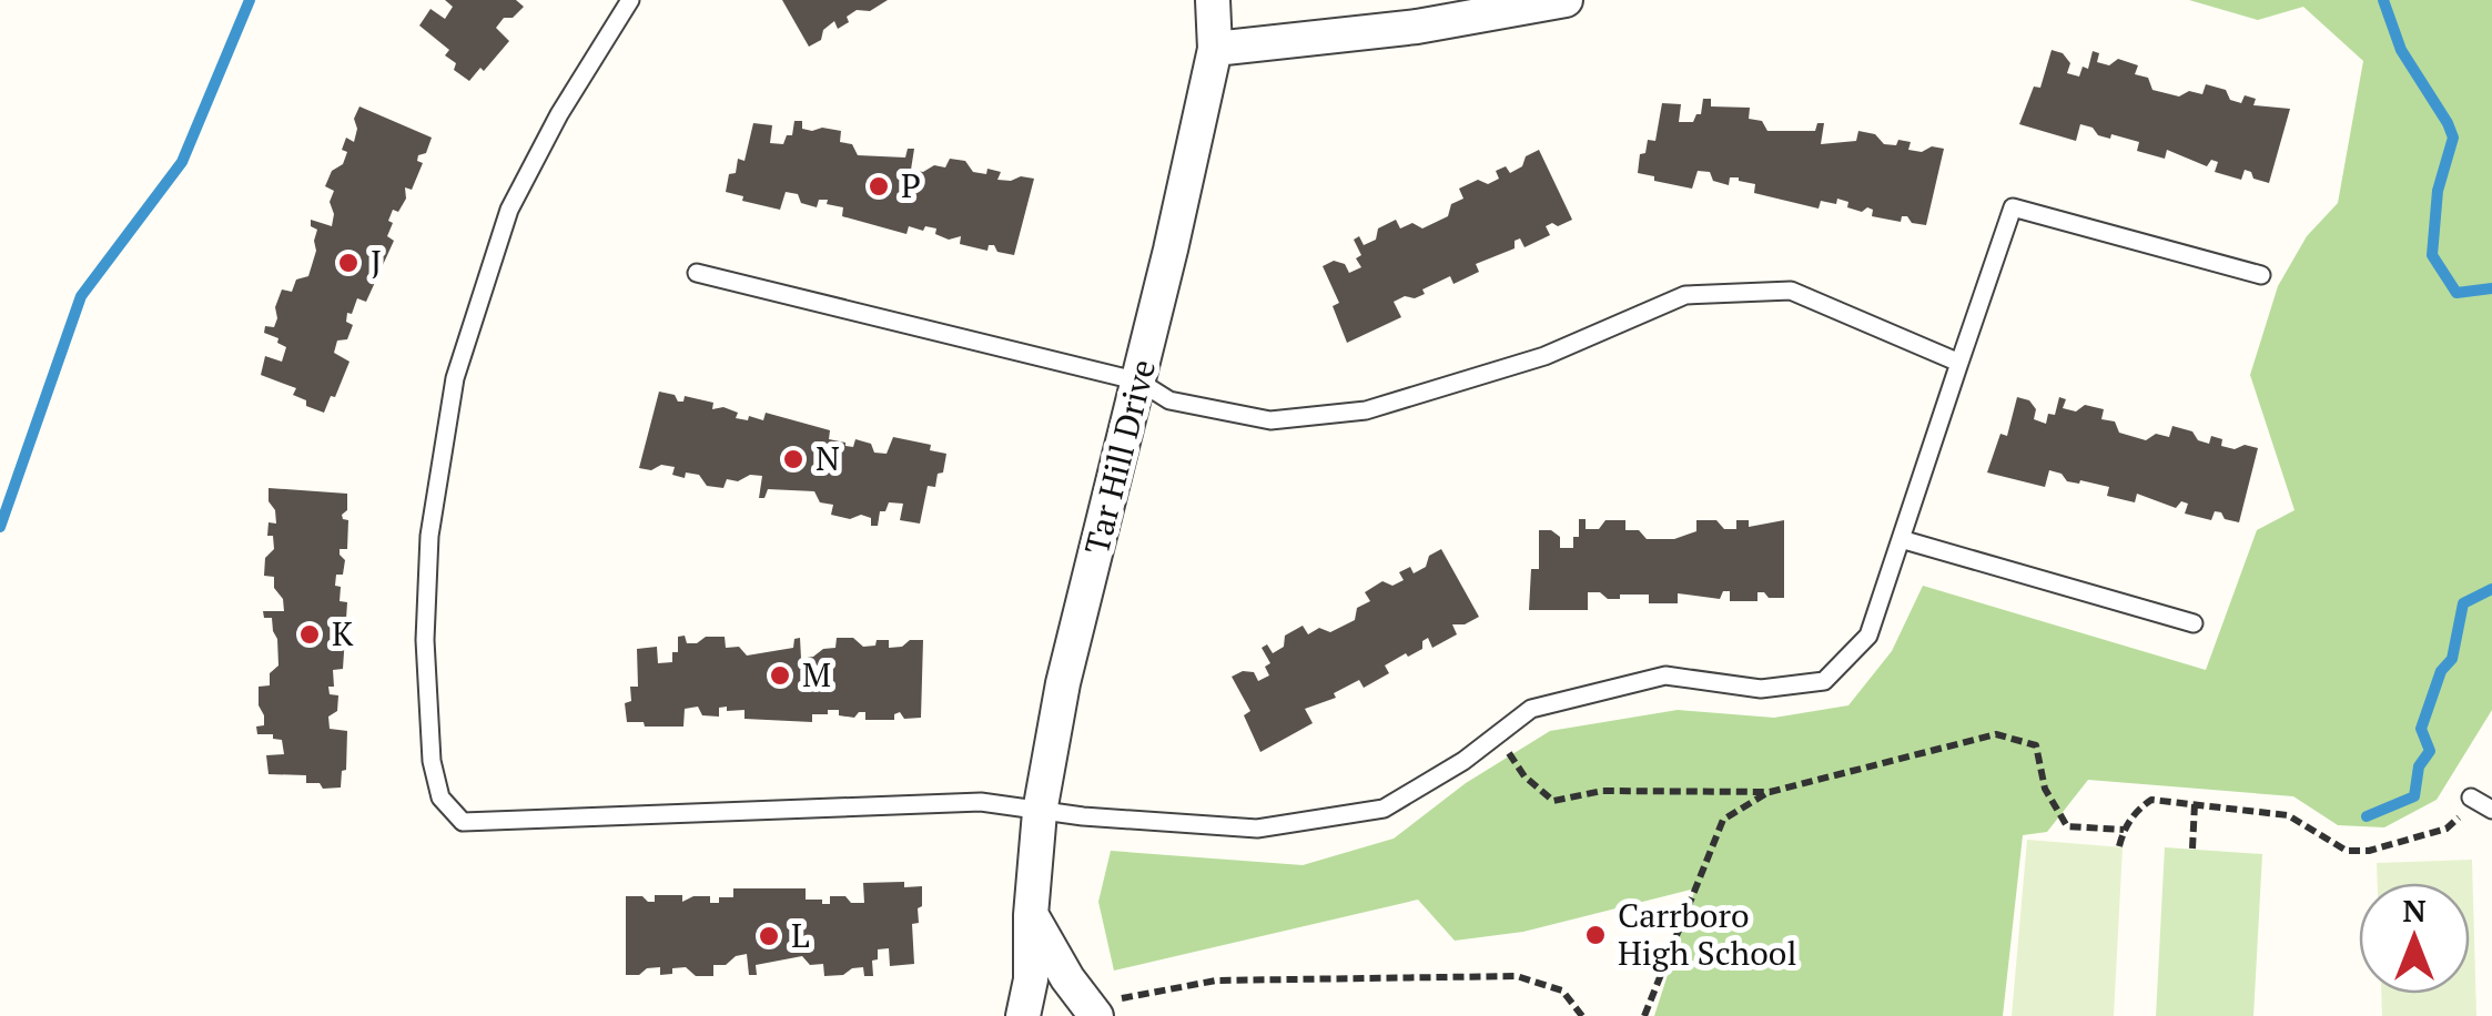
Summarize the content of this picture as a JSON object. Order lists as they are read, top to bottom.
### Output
{
  "streets": {
    "street": ["Tar Hill Drive"]
  },
  "places": [
    "P",
    "J",
    "N",
    "K",
    "M",
    "Carrboro High School",
    "L"
  ],
  "north": "top"
}
